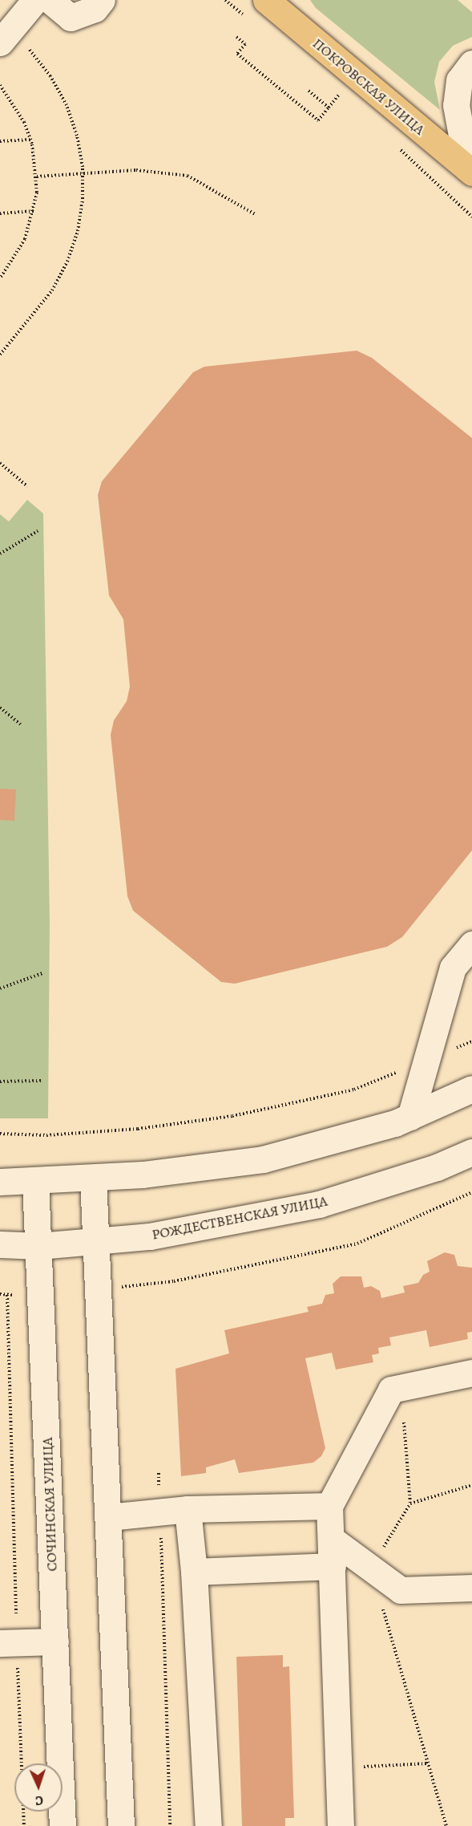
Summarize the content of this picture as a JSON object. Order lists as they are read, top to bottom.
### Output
{
  "streets": {
    "main road": ["ПОКРОВСКАЯ УЛИЦА"],
    "street": ["РОЖДЕСТВЕНСКАЯ УЛИЦА", "СОЧИНСКАЯ УЛИЦА"]
  },
  "crossings": [
    ["РОЖДЕСТВЕНСКАЯ УЛИЦА", "СОЧИНСКАЯ УЛИЦА"]
  ],
  "north": "bottom"
}
